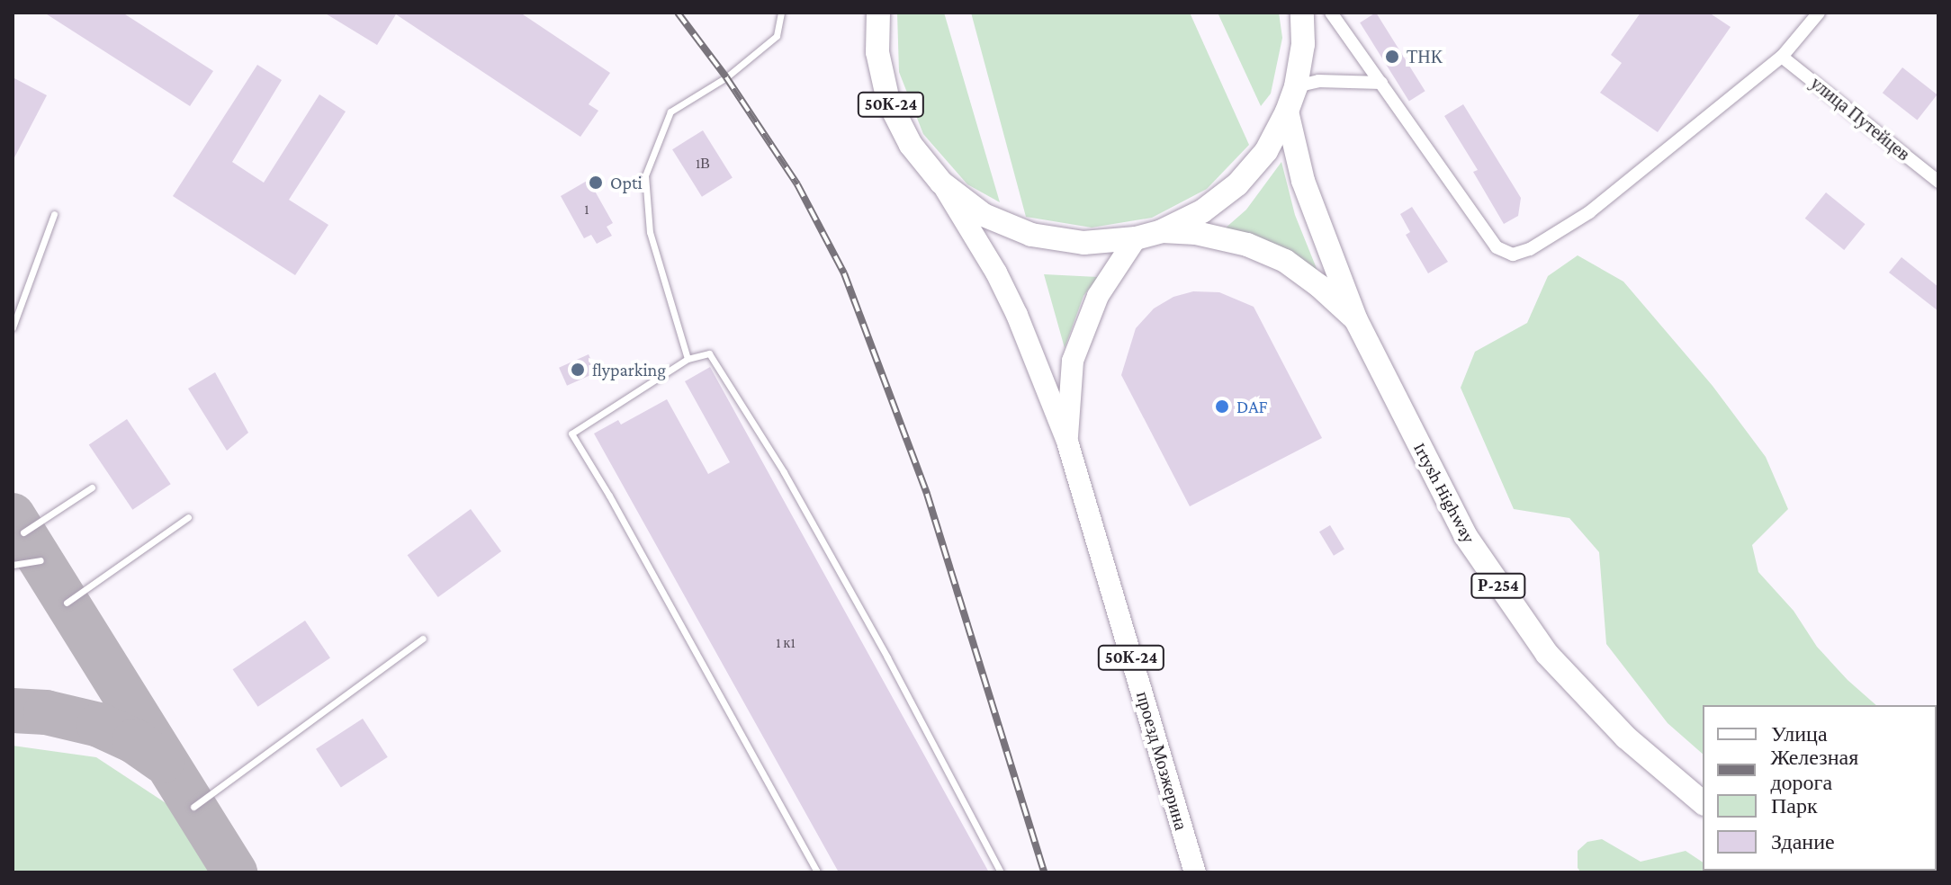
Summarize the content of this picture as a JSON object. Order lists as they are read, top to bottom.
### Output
{
  "streets": {
    "highway": ["50К-24", "Irtysh Highway", "Р-254"],
    "main road": ["проезд Мозжерина"],
    "street": ["улица Путейцев"]
  },
  "crossings": [
    ["50К-24", "проезд Мозжерина"]
  ],
  "places": [
    "ТНК",
    "Opti",
    "flyparking",
    "DAF"
  ],
  "house_numbers": ["1В", "1", "1 к1"],
  "legend": [
    "Улица",
    "Железная дорога",
    "Парк",
    "Здание"
  ]
}
